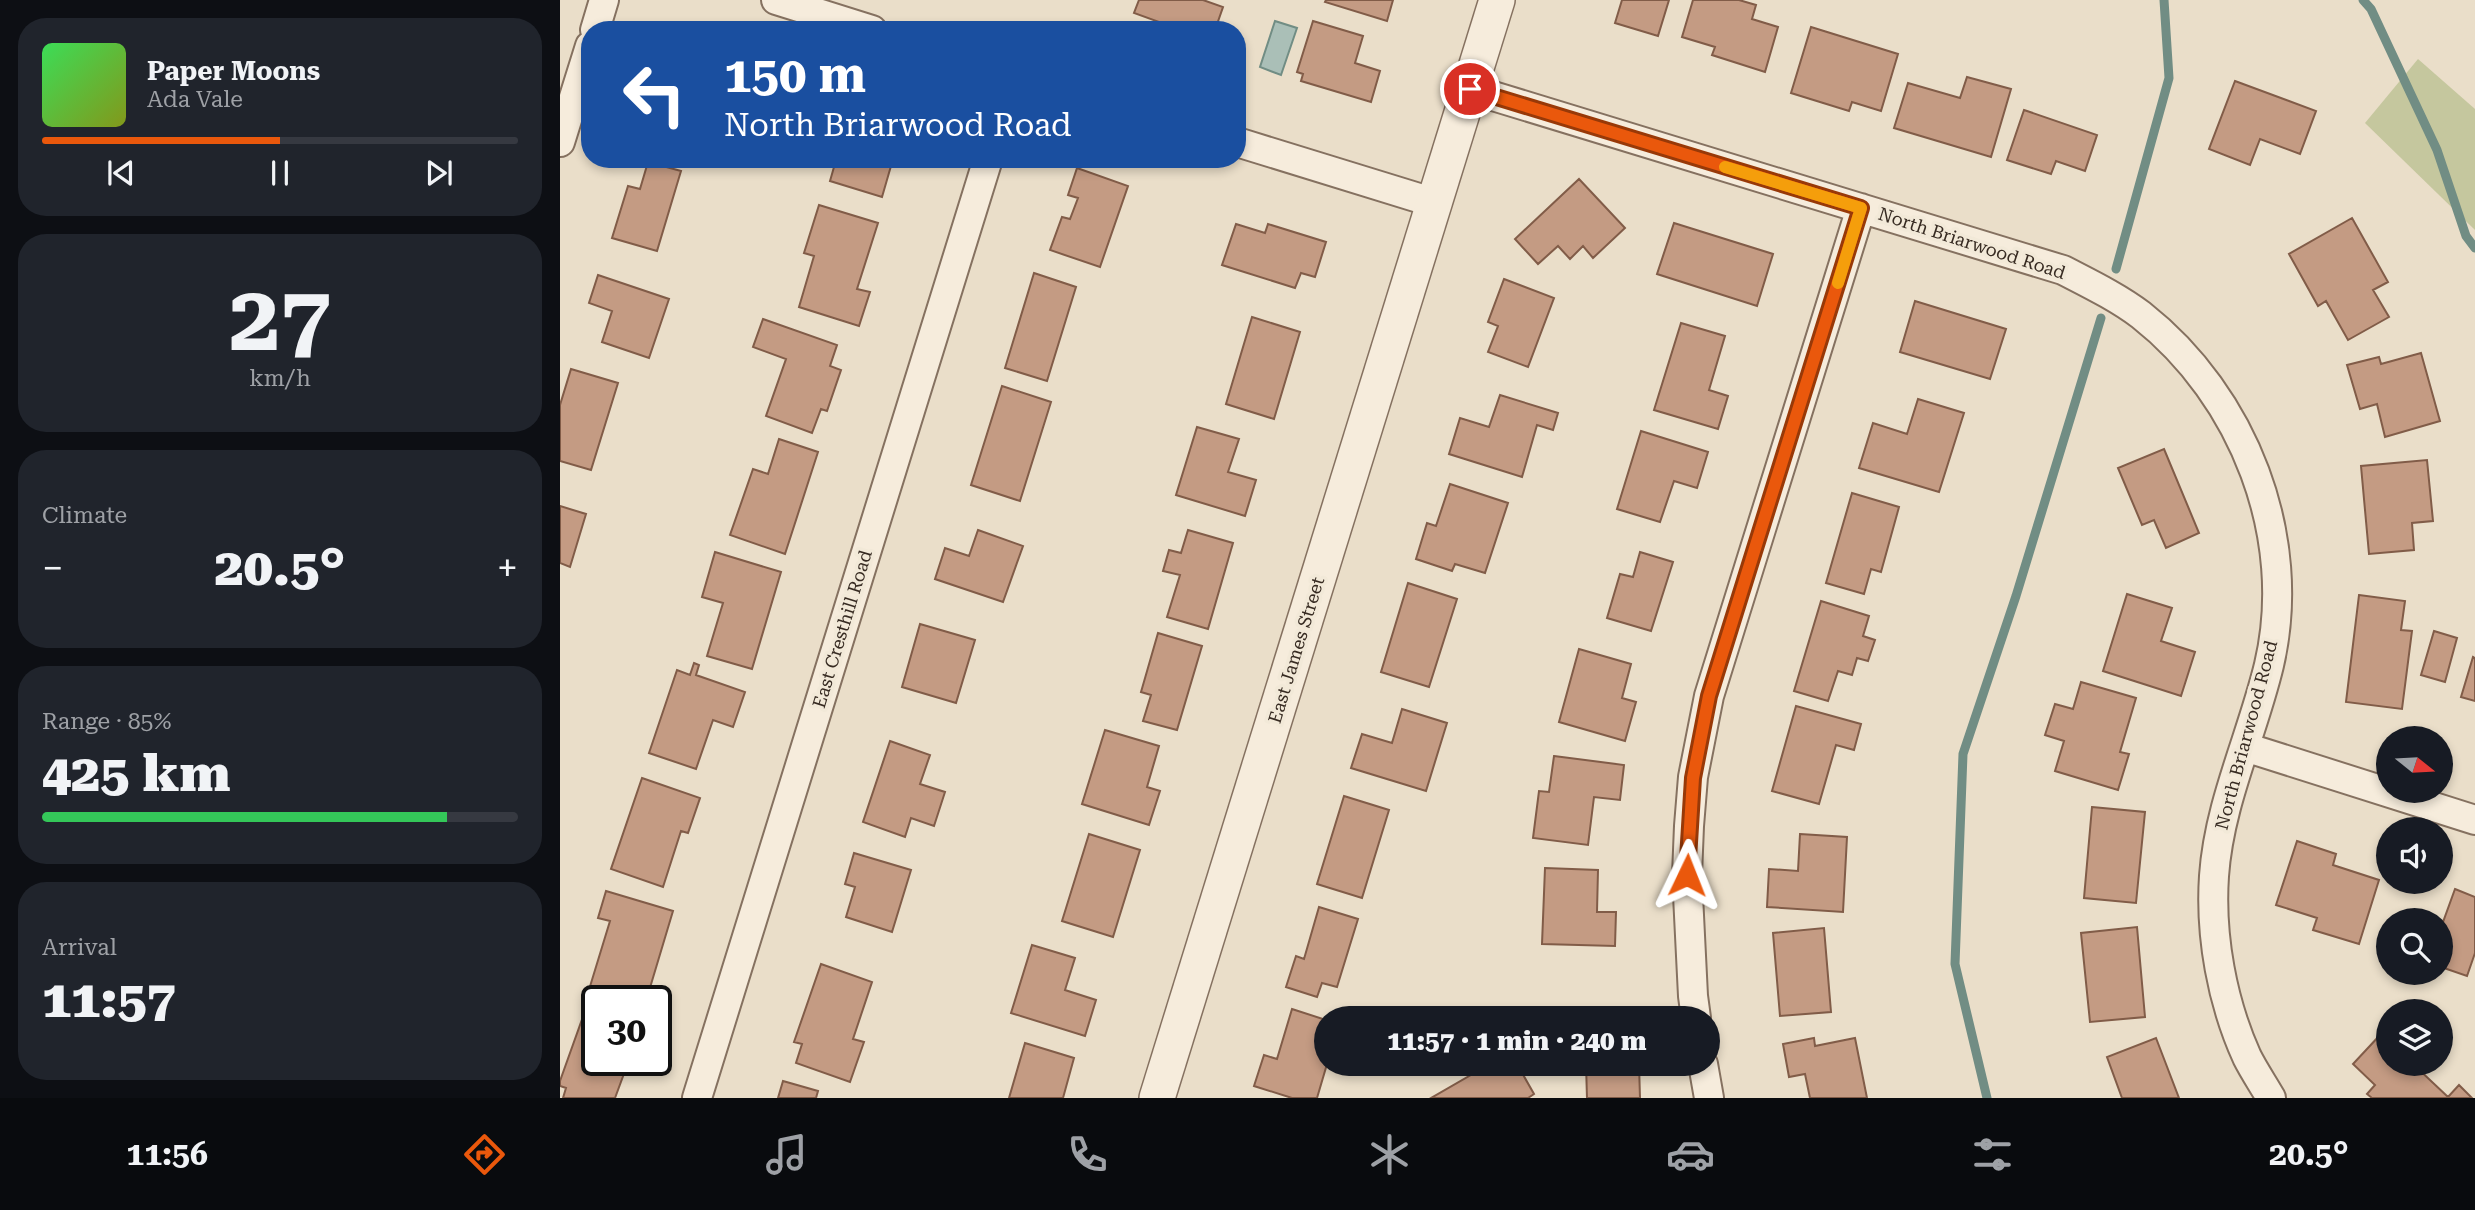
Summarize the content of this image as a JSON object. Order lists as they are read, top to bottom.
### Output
{
  "streets": {
    "street": ["North Briarwood Road", "East Cresthill Road", "East James Street"]
  },
  "crossings": [
    ["North Briarwood Road", "East James Street"]
  ],
  "north": "right",
  "page": {
    "turn": ["150 m", "North Briarwood Road"],
    "song": ["Paper Moons", "Ada Vale"],
    "tile": [
      ["27", "km/h"],
      "Climate",
      ["Range · 85%", "425 km"],
      ["Arrival", "11:57"]
    ],
    "heat": ["−", "20.5°", "+"],
    "limit": "30",
    "trip": "11:57 · 1 min · 240 m",
    "tabs": ["11:56", "20.5°"]
  }
}
